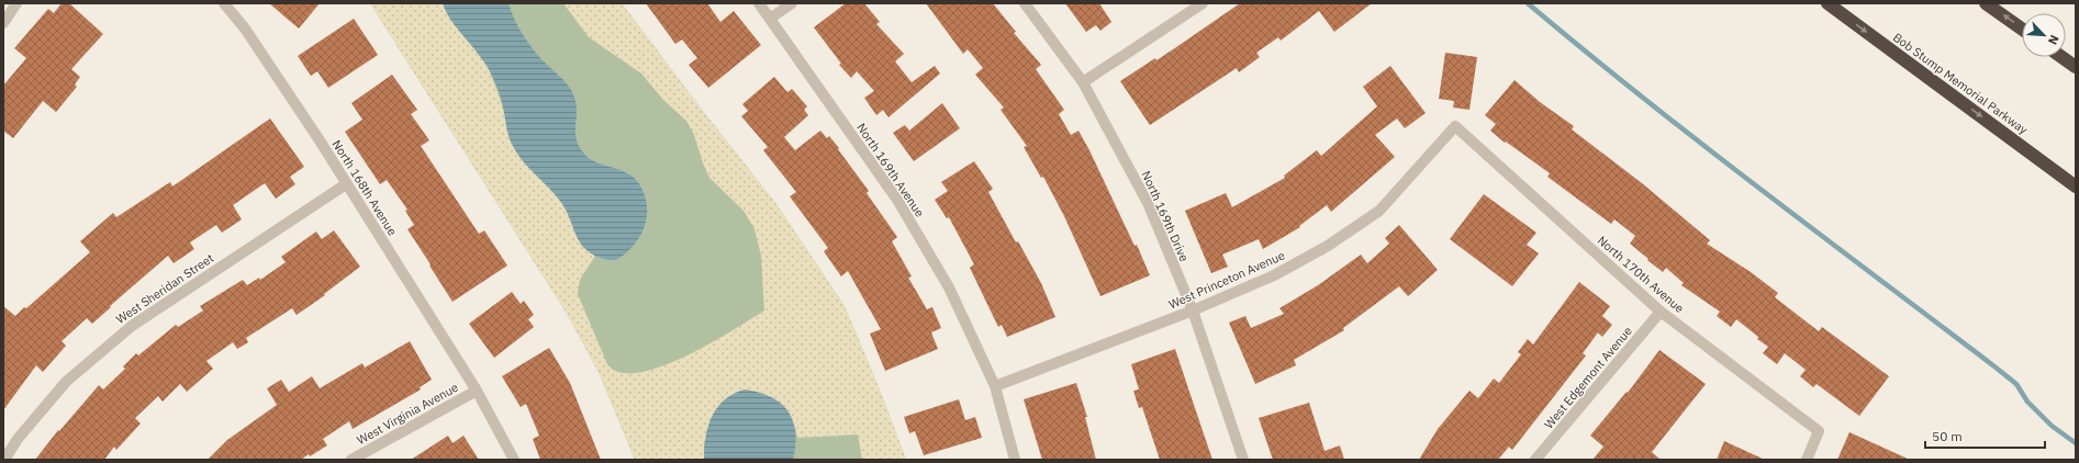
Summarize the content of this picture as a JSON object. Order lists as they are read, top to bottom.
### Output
{
  "streets": {
    "highway": ["Bob Stump Memorial Parkway"],
    "street": [
      "North 169th Avenue",
      "North 168th Avenue",
      "North 169th Drive",
      "North 170th Avenue",
      "West Princeton Avenue",
      "West Sheridan Street",
      "West Edgemont Avenue",
      "West Virginia Avenue"
    ]
  },
  "crossings": [
    ["North 169th Avenue", "West Princeton Avenue"],
    ["North 168th Avenue", "West Sheridan Street"],
    ["North 168th Avenue", "West Virginia Avenue"],
    ["North 169th Drive", "West Princeton Avenue"],
    ["North 170th Avenue", "West Princeton Avenue"],
    ["North 170th Avenue", "West Edgemont Avenue"]
  ],
  "one_way": ["Bob Stump Memorial Parkway"],
  "scale_bar": "50 m",
  "north": "bottom right"
}
